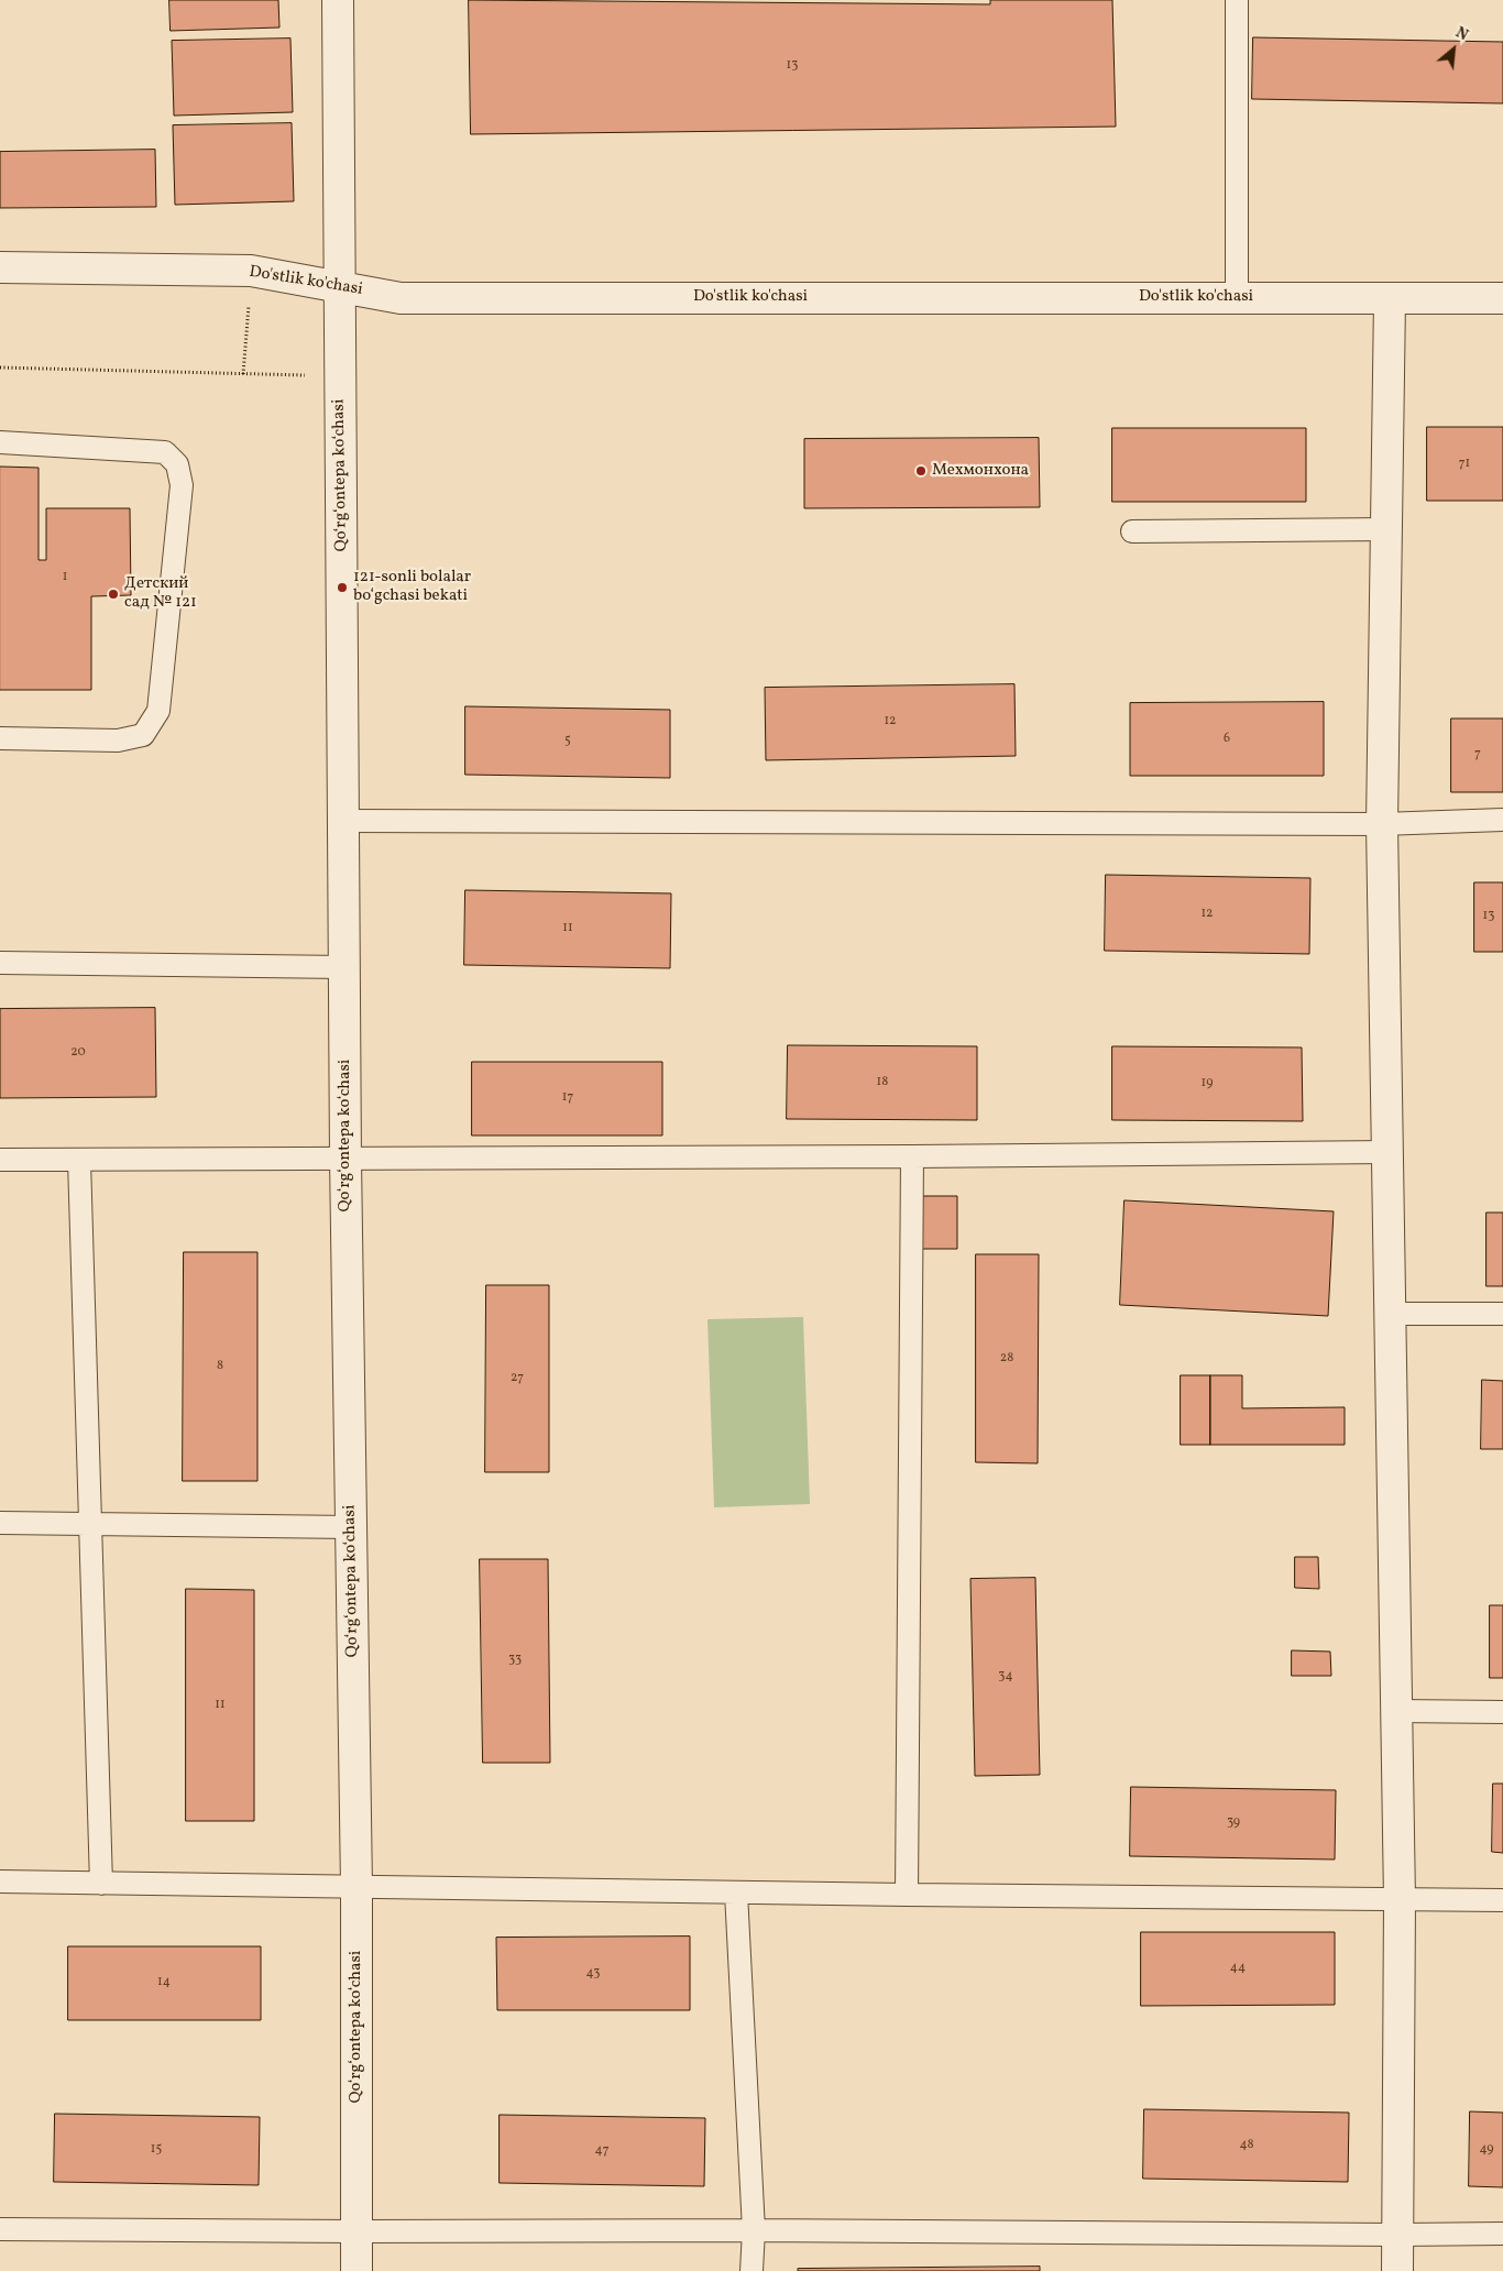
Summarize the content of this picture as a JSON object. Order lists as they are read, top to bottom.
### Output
{
  "streets": {
    "street": ["Do'stlik ko'chasi", "Qoʻrgʻontepa koʻchasi"]
  },
  "crossings": [
    ["Do'stlik ko'chasi", "Qoʻrgʻontepa koʻchasi"]
  ],
  "places": ["Мехмонхона", "121-sonli bolalar boʻgchasi bekati", "Детский сад № 121"],
  "house_numbers": [
    "13",
    "71",
    "1",
    "12",
    "6",
    "5",
    "7",
    "12",
    "13",
    "11",
    "20",
    "18",
    "19",
    "17",
    "28",
    "8",
    "27",
    "33",
    "34",
    "11",
    "39",
    "44",
    "43",
    "14",
    "48",
    "15",
    "49",
    "47"
  ],
  "north": "top right"
}
